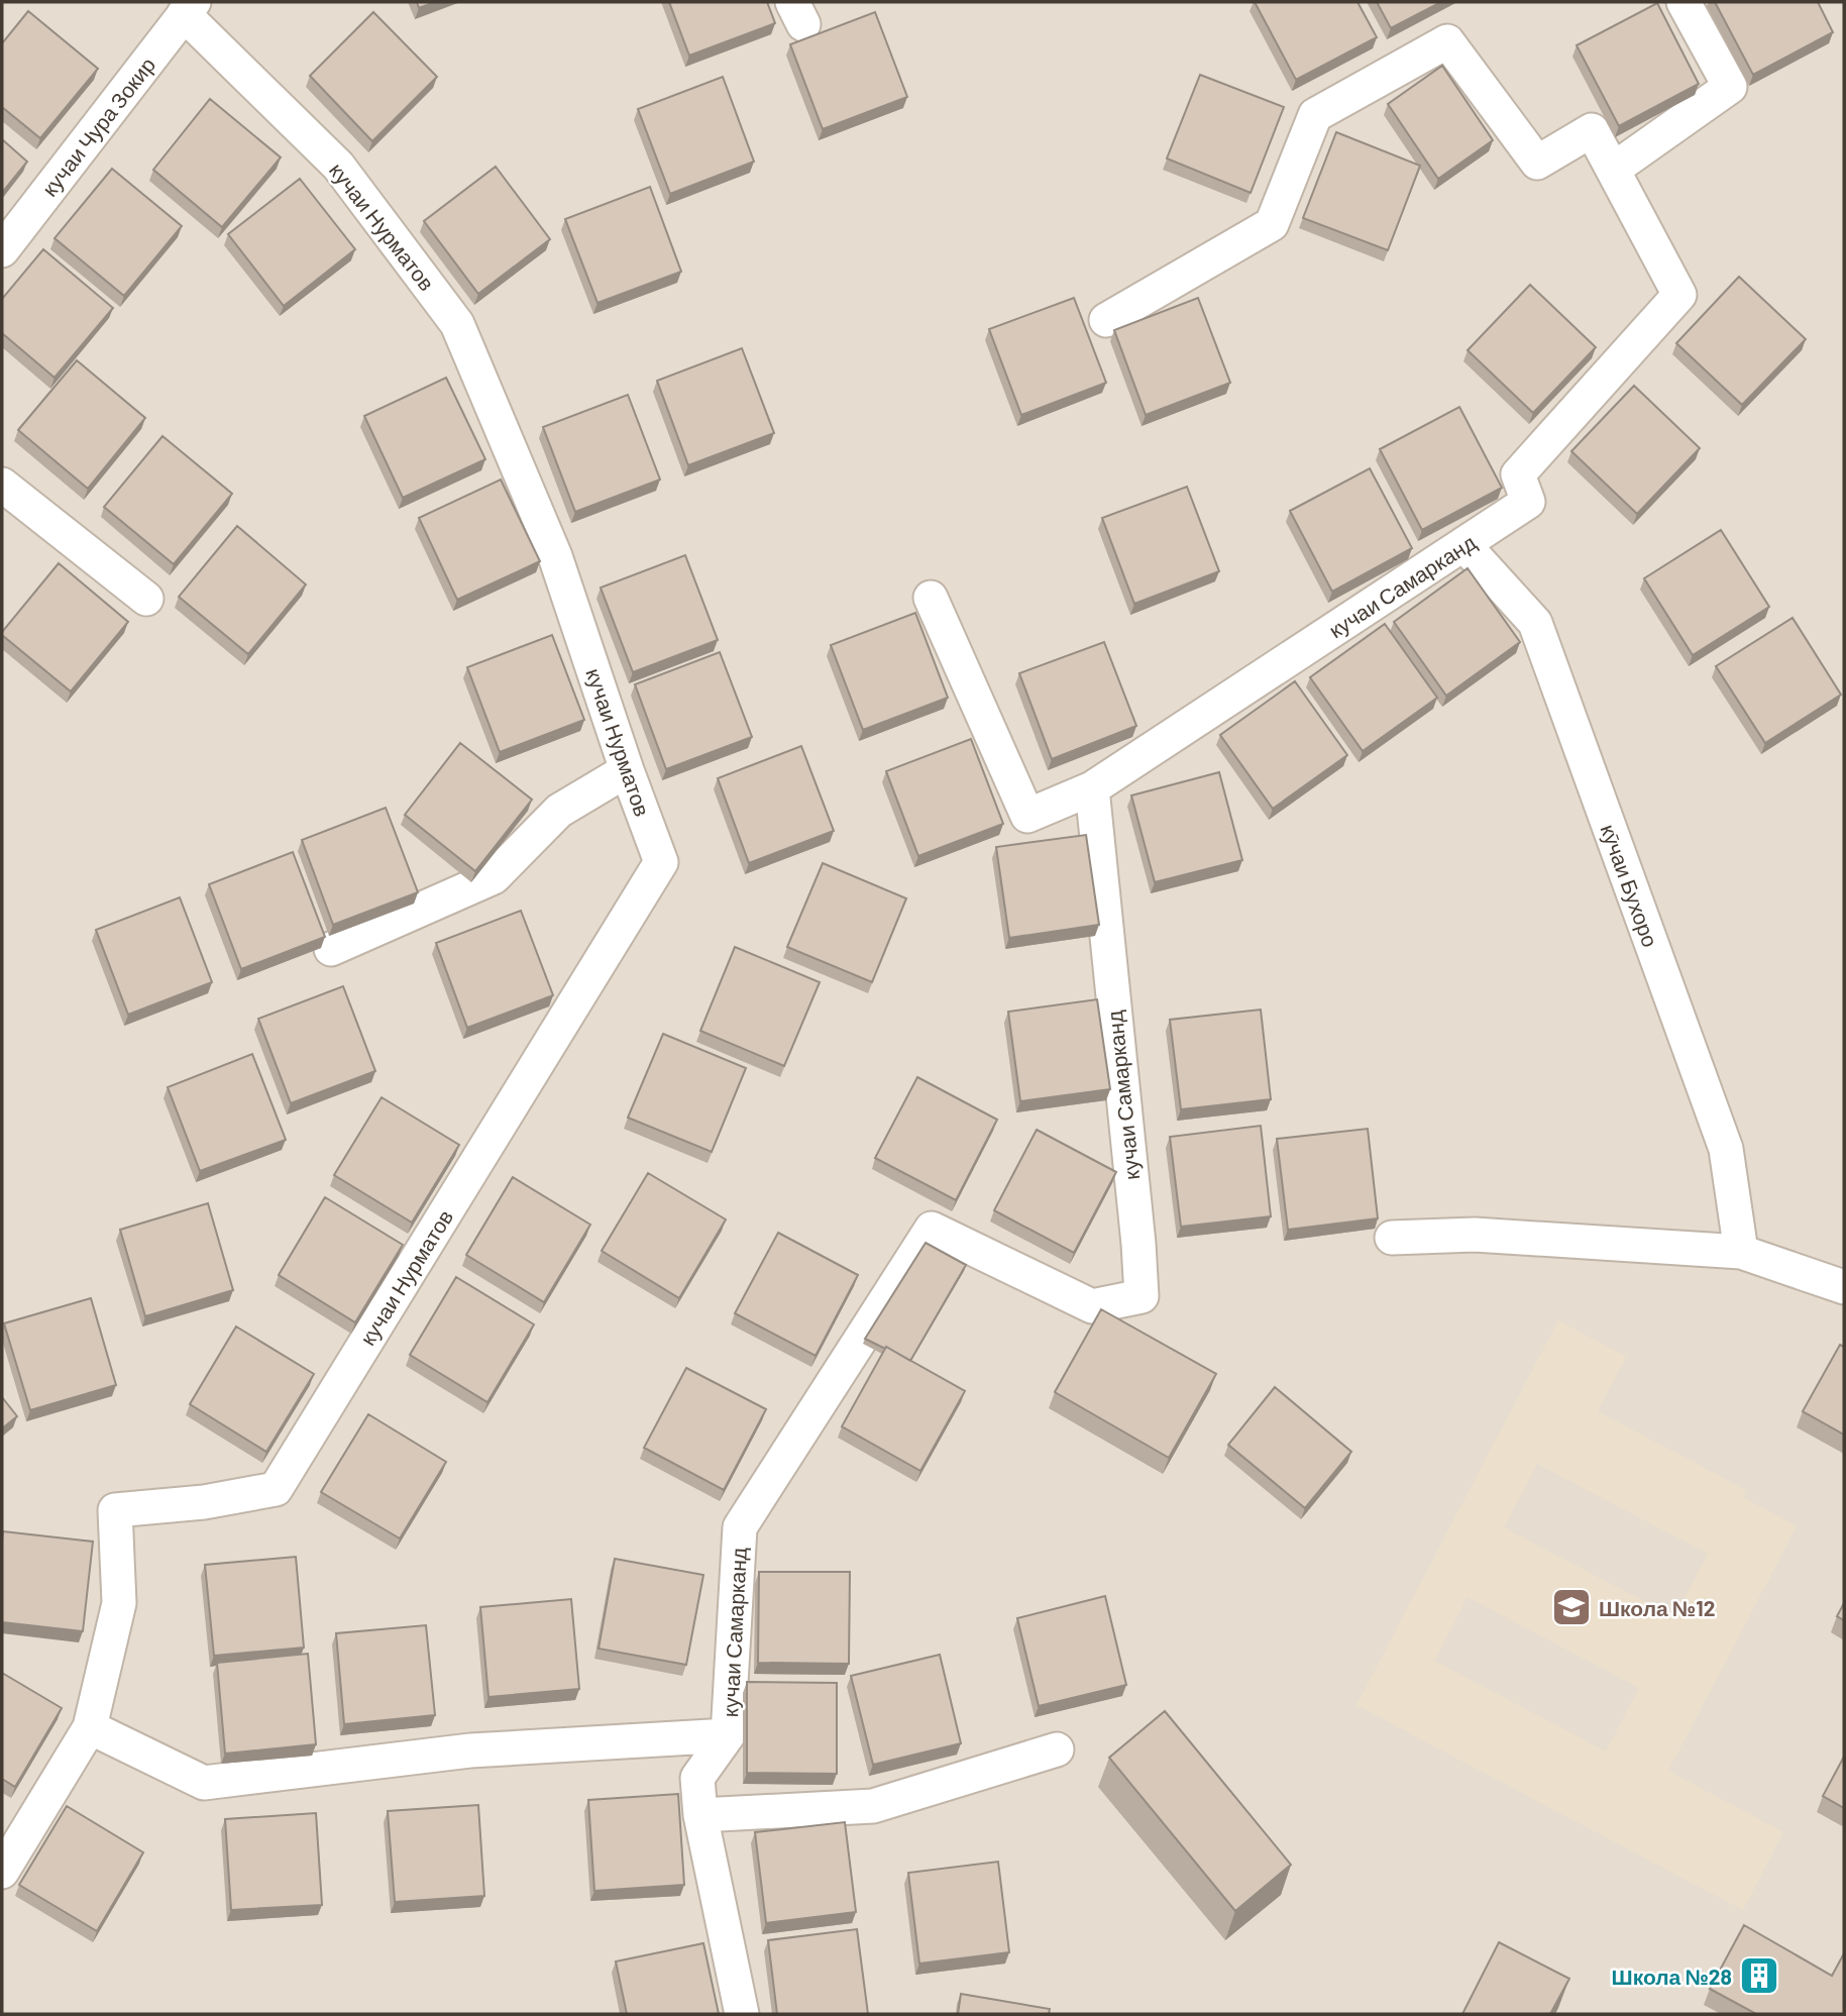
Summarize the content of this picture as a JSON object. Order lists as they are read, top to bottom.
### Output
{
  "streets": {
    "street": [
      "кучаи Чура Зокир",
      "кучаи Нурматов",
      "кучаи Самарканд",
      "кӯчаи Бухоро"
    ]
  },
  "crossings": [
    ["кучаи Чура Зокир", "кучаи Нурматов"],
    ["кучаи Самарканд", "кӯчаи Бухоро"]
  ],
  "places": {
    "school or university": ["Школа №12"],
    "building": ["Школа №28"]
  }
}
